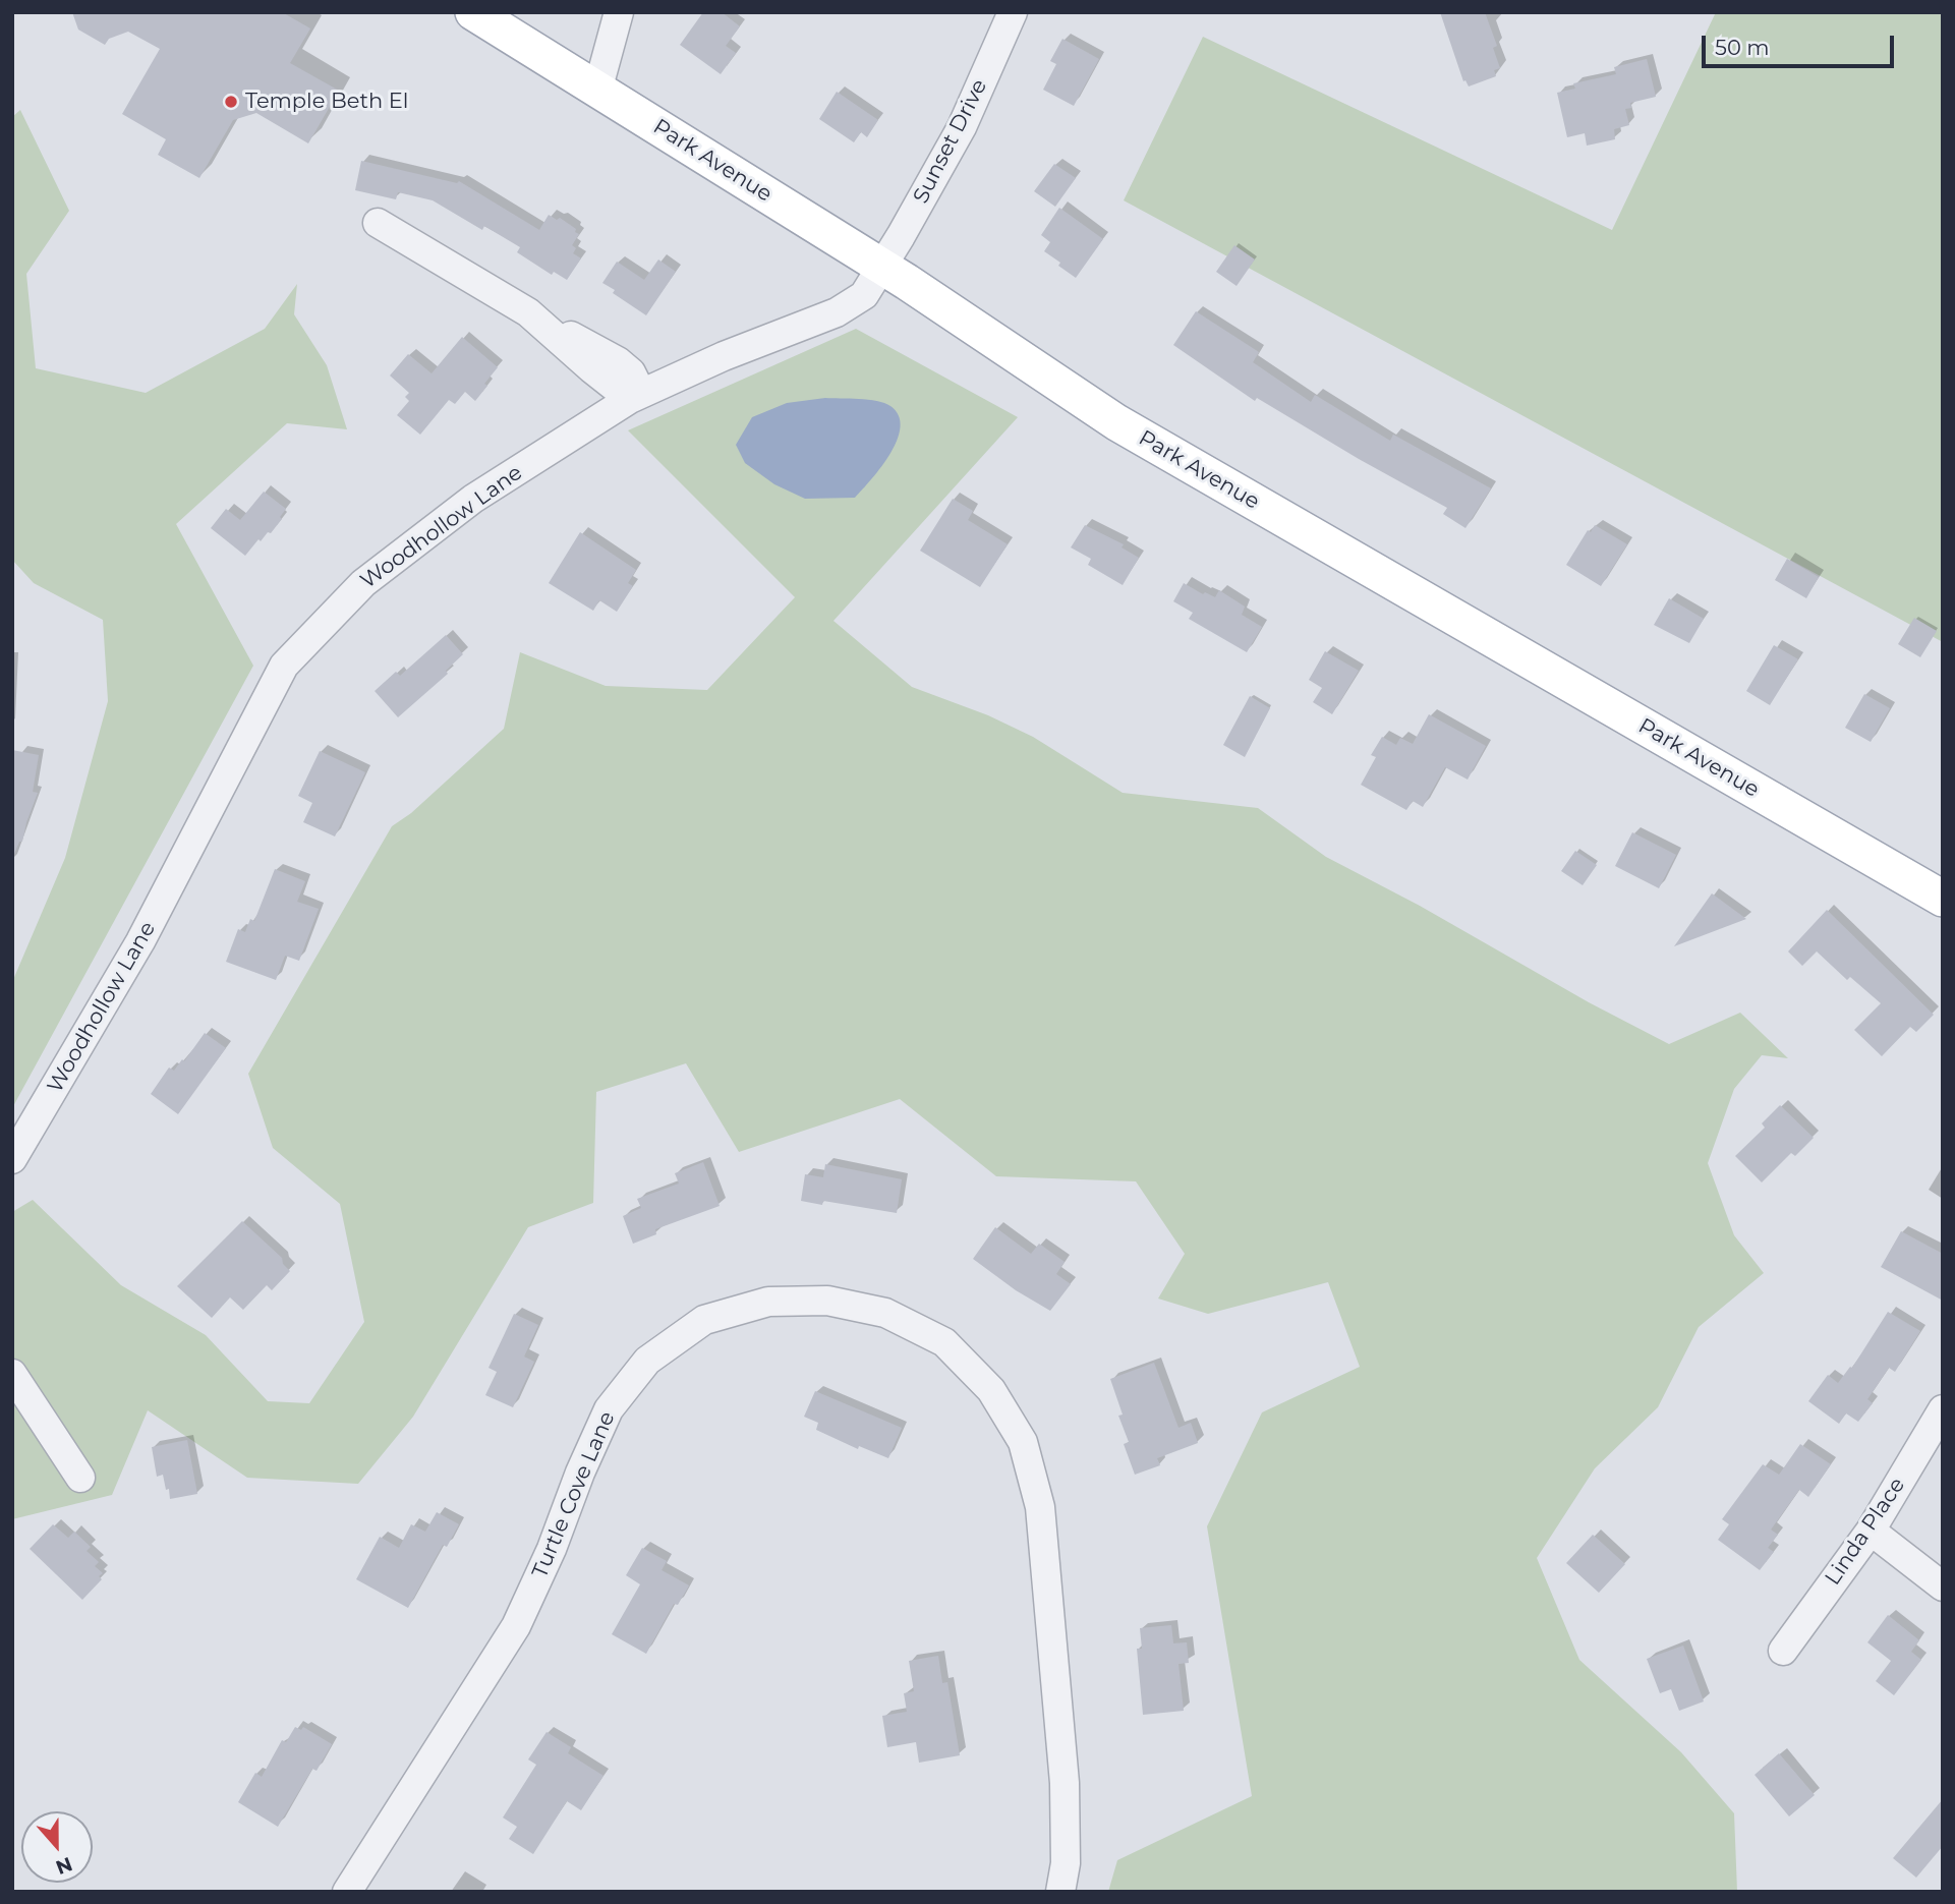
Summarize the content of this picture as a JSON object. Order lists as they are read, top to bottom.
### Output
{
  "streets": {
    "main road": ["Park Avenue"],
    "street": [
      "Sunset Drive",
      "Woodhollow Lane",
      "Turtle Cove Lane",
      "Linda Place"
    ]
  },
  "crossings": [
    ["Sunset Drive", "Park Avenue"],
    ["Sunset Drive", "Woodhollow Lane"],
    ["Park Avenue", "Woodhollow Lane"]
  ],
  "places": ["Temple Beth El"],
  "scale_bar": "50 m",
  "north": "bottom"
}
